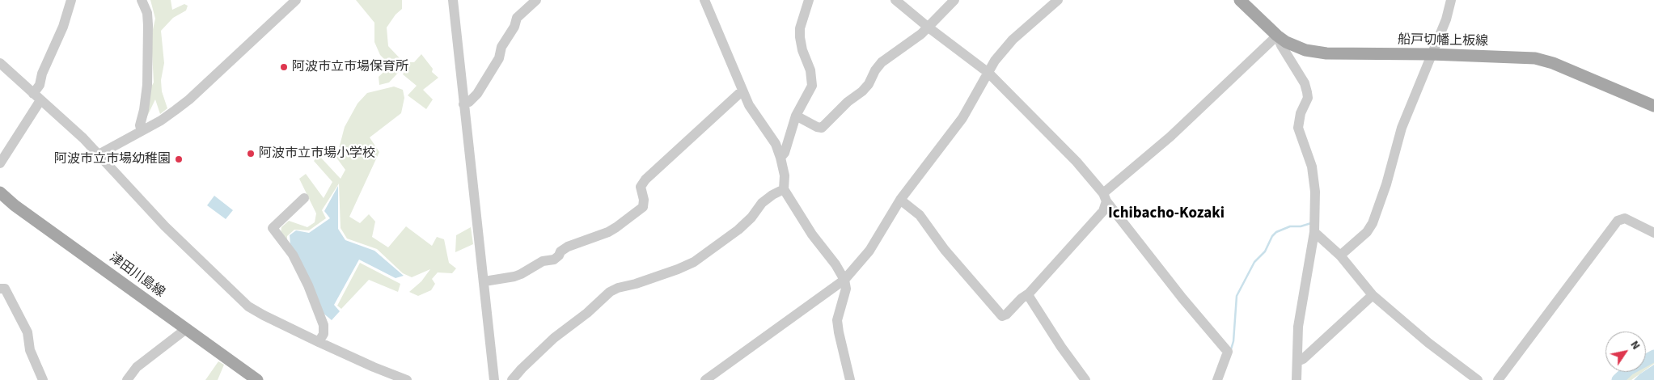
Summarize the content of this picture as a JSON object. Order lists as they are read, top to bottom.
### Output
{
  "streets": {
    "main road": ["船戸切幡上板線", "津田川島線"]
  },
  "districts": ["Ichibacho-Kozaki"],
  "places": ["阿波市立市場保育所", "阿波市立市場小学校", "阿波市立市場幼稚園"],
  "north": "top right"
}
